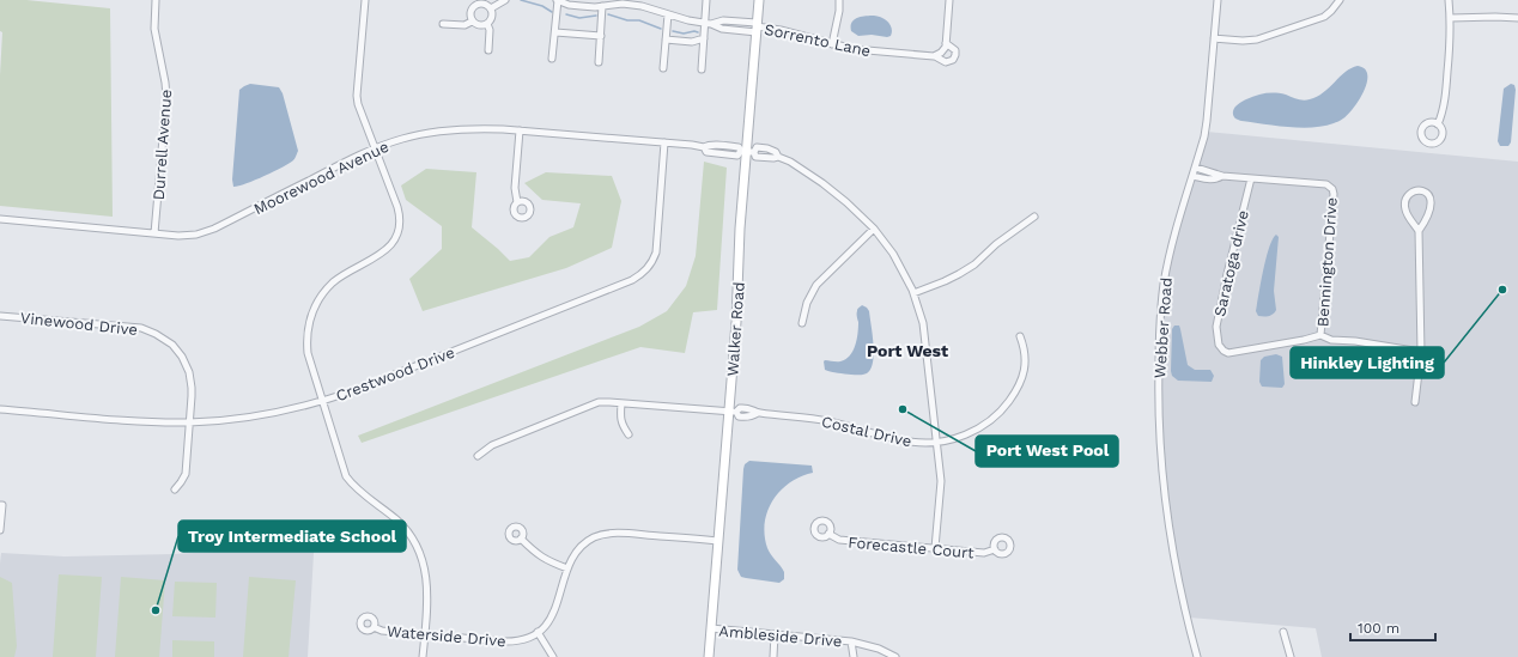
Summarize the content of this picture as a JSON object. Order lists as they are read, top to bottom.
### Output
{
  "streets": {
    "street": [
      "Sorrento Lane",
      "Durrell Avenue",
      "Moorewood Avenue",
      "Bennington Drive",
      "Saratoga drive",
      "Vinewood Drive",
      "Webber Road",
      "Walker Road",
      "Crestwood Drive",
      "Costal Drive",
      "Forecastle Court",
      "Waterside Drive",
      "Ambleside Drive"
    ]
  },
  "crossings": [
    ["Sorrento Lane", "Walker Road"],
    ["Durrell Avenue", "Moorewood Avenue"],
    ["Moorewood Avenue", "Walker Road"],
    ["Moorewood Avenue", "Crestwood Drive"],
    ["Bennington Drive", "Saratoga drive"],
    ["Vinewood Drive", "Crestwood Drive"],
    ["Walker Road", "Costal Drive"],
    ["Walker Road", "Waterside Drive"],
    ["Walker Road", "Ambleside Drive"]
  ],
  "districts": ["Port West"],
  "places": ["Hinkley Lighting", "Port West Pool", "Troy Intermediate School"],
  "scale_bar": "100 m"
}
